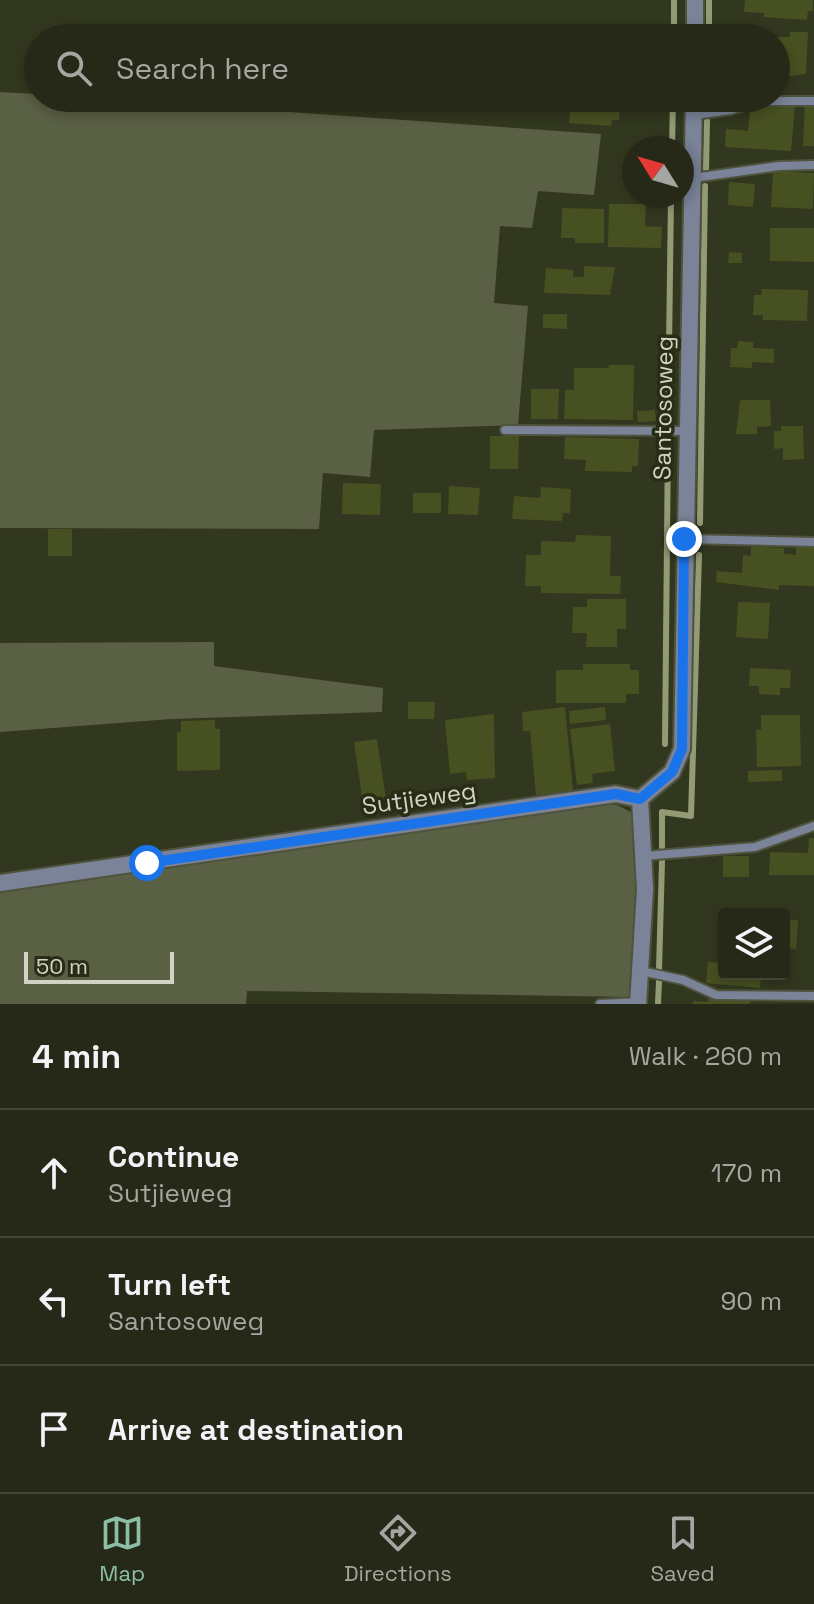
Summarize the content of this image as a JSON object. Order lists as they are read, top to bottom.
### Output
{
  "streets": {
    "street": ["Santosoweg", "Sutjieweg"]
  },
  "crossings": [
    ["Santosoweg", "Sutjieweg"]
  ],
  "scale_bar": "50 m",
  "north": "top left",
  "page": {
    "search": "Search here",
    "scale": "50 m",
    "heading": ["4 min", "Walk · 260 m"],
    "list": [
      ["Continue", "Sutjieweg", "170 m"],
      ["Turn left", "Santosoweg", "90 m"],
      "Arrive at destination"
    ],
    "nav": ["Map", "Directions", "Saved"]
  }
}
